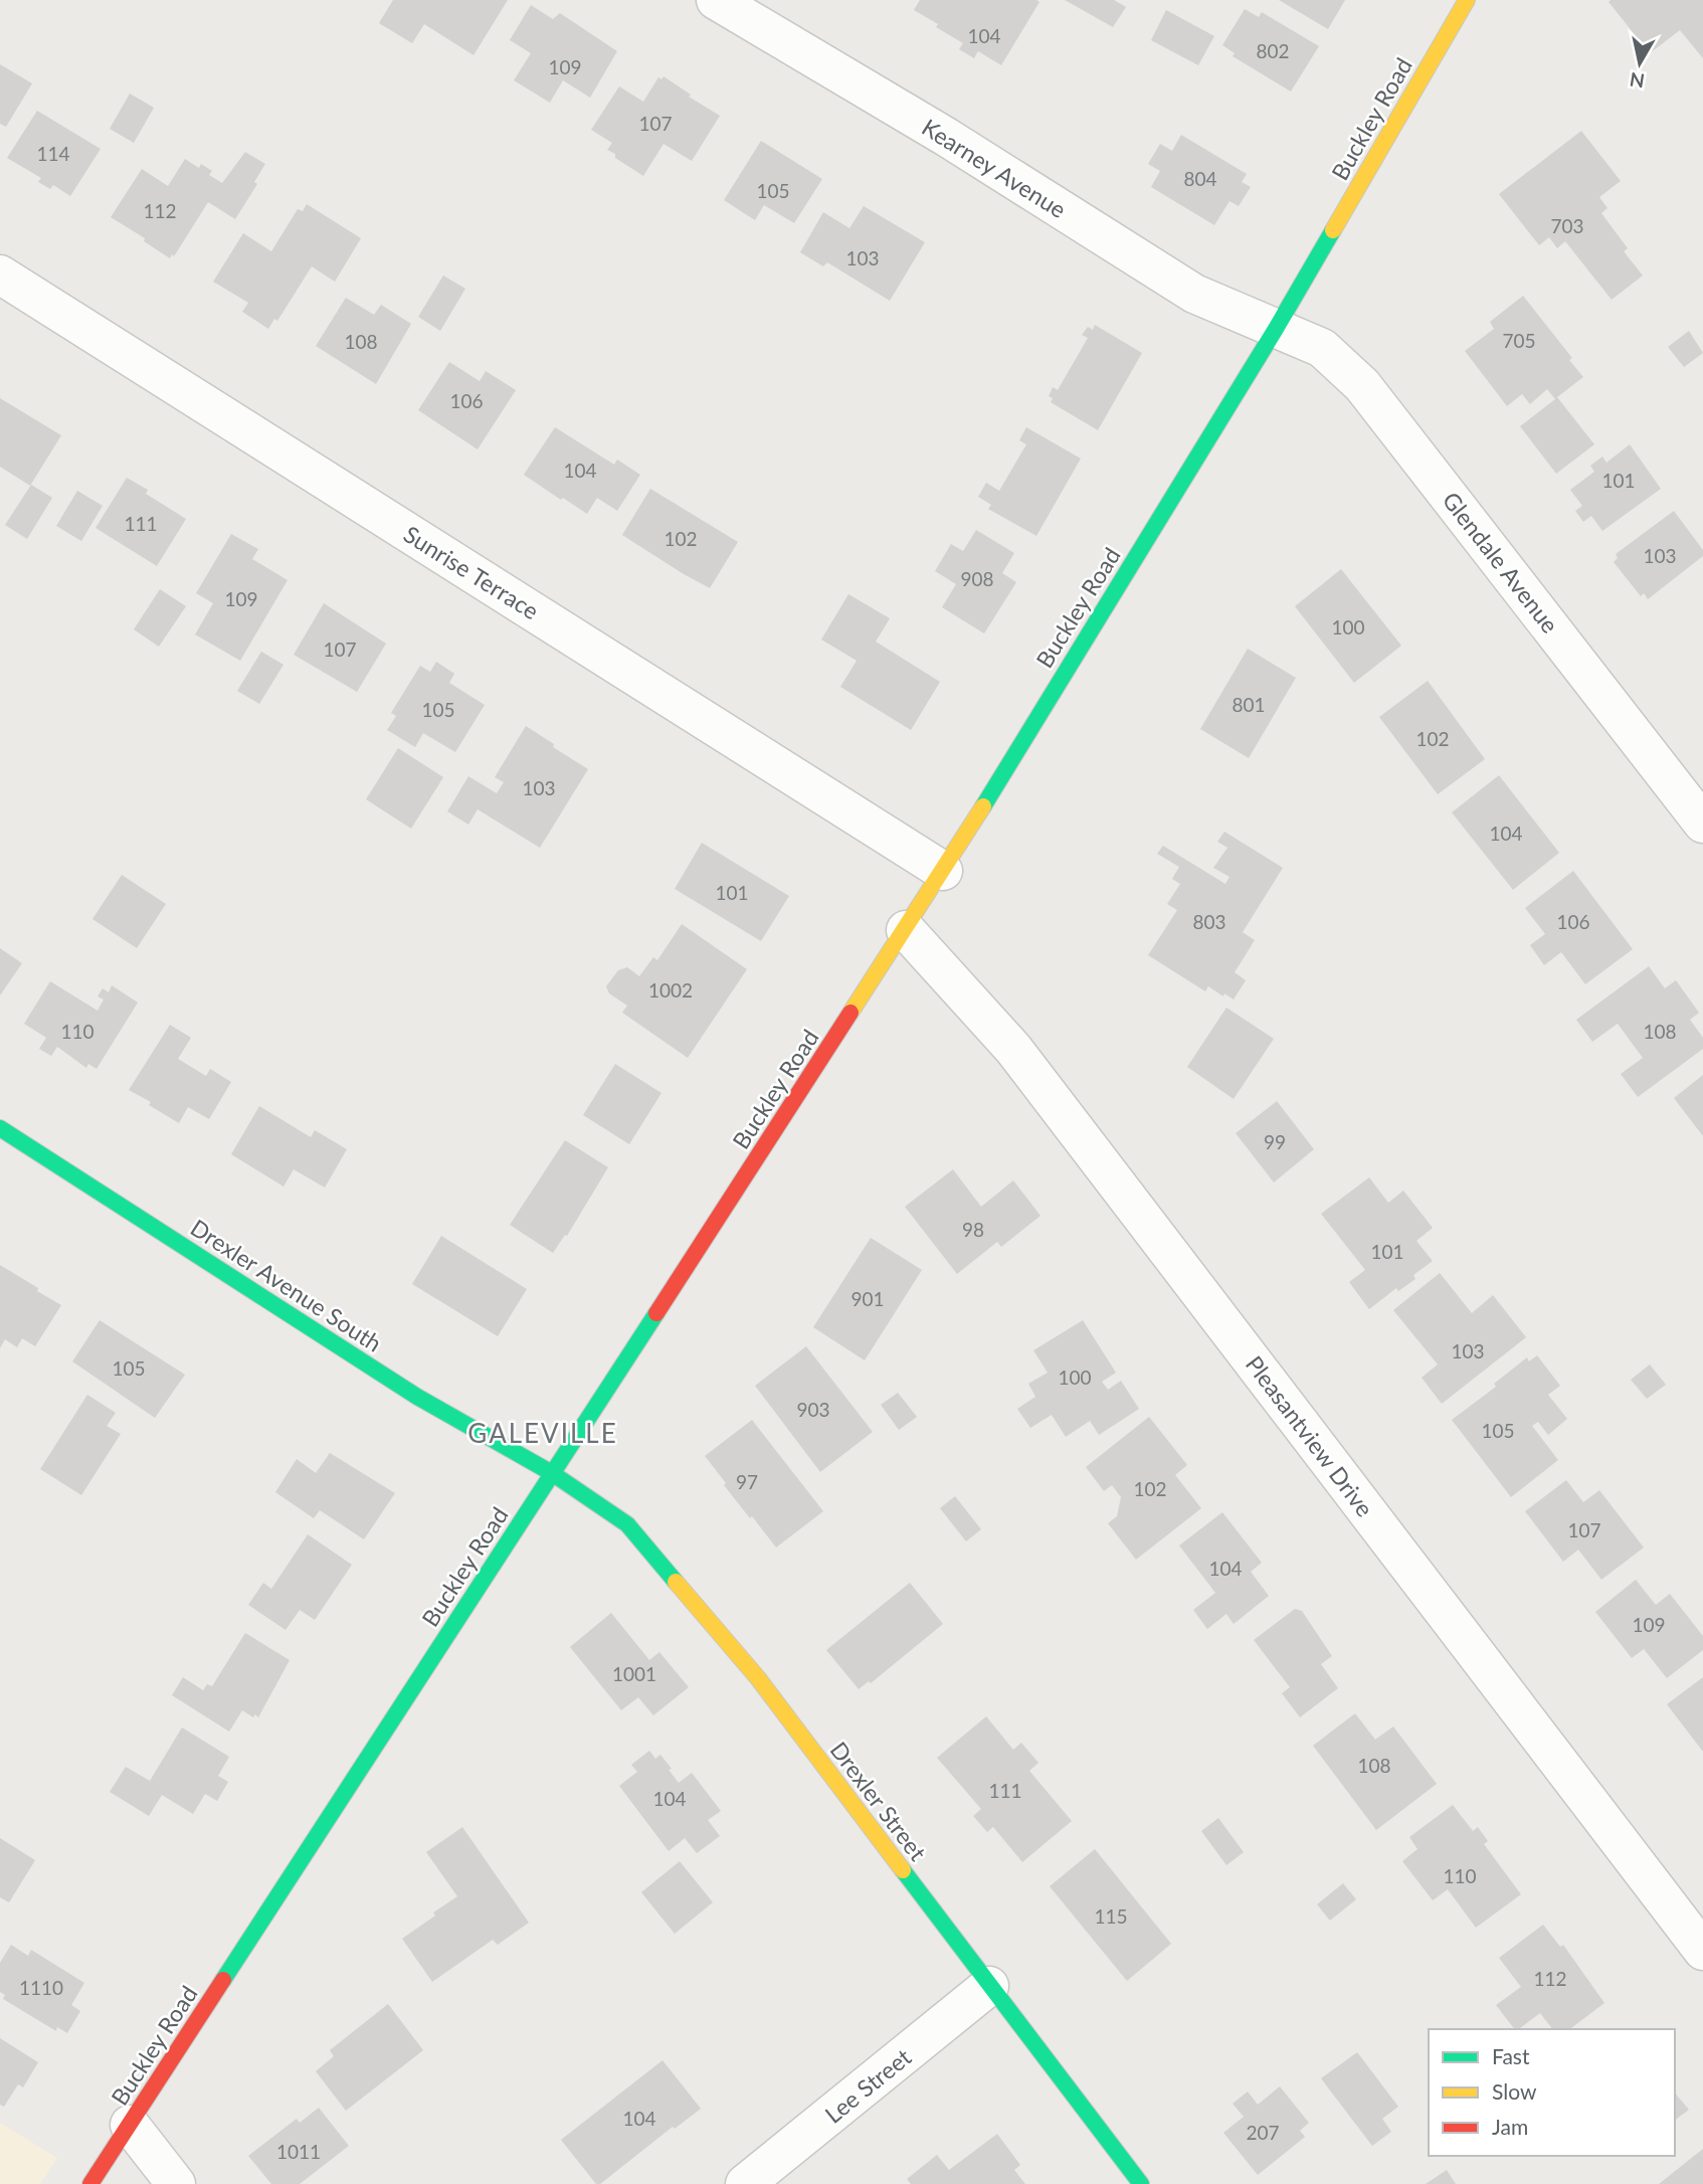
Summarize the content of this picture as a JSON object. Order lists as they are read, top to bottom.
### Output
{
  "streets": {
    "street": [
      "Buckley Road",
      "Kearney Avenue",
      "Glendale Avenue",
      "Sunrise Terrace",
      "Drexler Avenue South",
      "Pleasantview Drive",
      "Drexler Street",
      "Lee Street"
    ]
  },
  "crossings": [
    ["Buckley Road", "Kearney Avenue"],
    ["Buckley Road", "Glendale Avenue"],
    ["Buckley Road", "Sunrise Terrace"],
    ["Buckley Road", "Drexler Avenue South"],
    ["Buckley Road", "Pleasantview Drive"],
    ["Buckley Road", "Drexler Street"],
    ["Kearney Avenue", "Glendale Avenue"],
    ["Drexler Avenue South", "Drexler Street"],
    ["Drexler Street", "Lee Street"]
  ],
  "districts": ["GALEVILLE"],
  "house_numbers": [
    "104",
    "802",
    "109",
    "107",
    "114",
    "804",
    "105",
    "112",
    "703",
    "103",
    "705",
    "108",
    "106",
    "104",
    "101",
    "111",
    "102",
    "103",
    "908",
    "109",
    "100",
    "107",
    "801",
    "105",
    "102",
    "103",
    "104",
    "101",
    "803",
    "106",
    "1002",
    "110",
    "108",
    "99",
    "98",
    "101",
    "901",
    "103",
    "105",
    "100",
    "903",
    "105",
    "97",
    "102",
    "107",
    "104",
    "109",
    "1001",
    "108",
    "111",
    "104",
    "110",
    "115",
    "112",
    "1110",
    "104",
    "207",
    "1011"
  ],
  "legend": ["Fast", "Slow", "Jam"],
  "north": "bottom"
}
